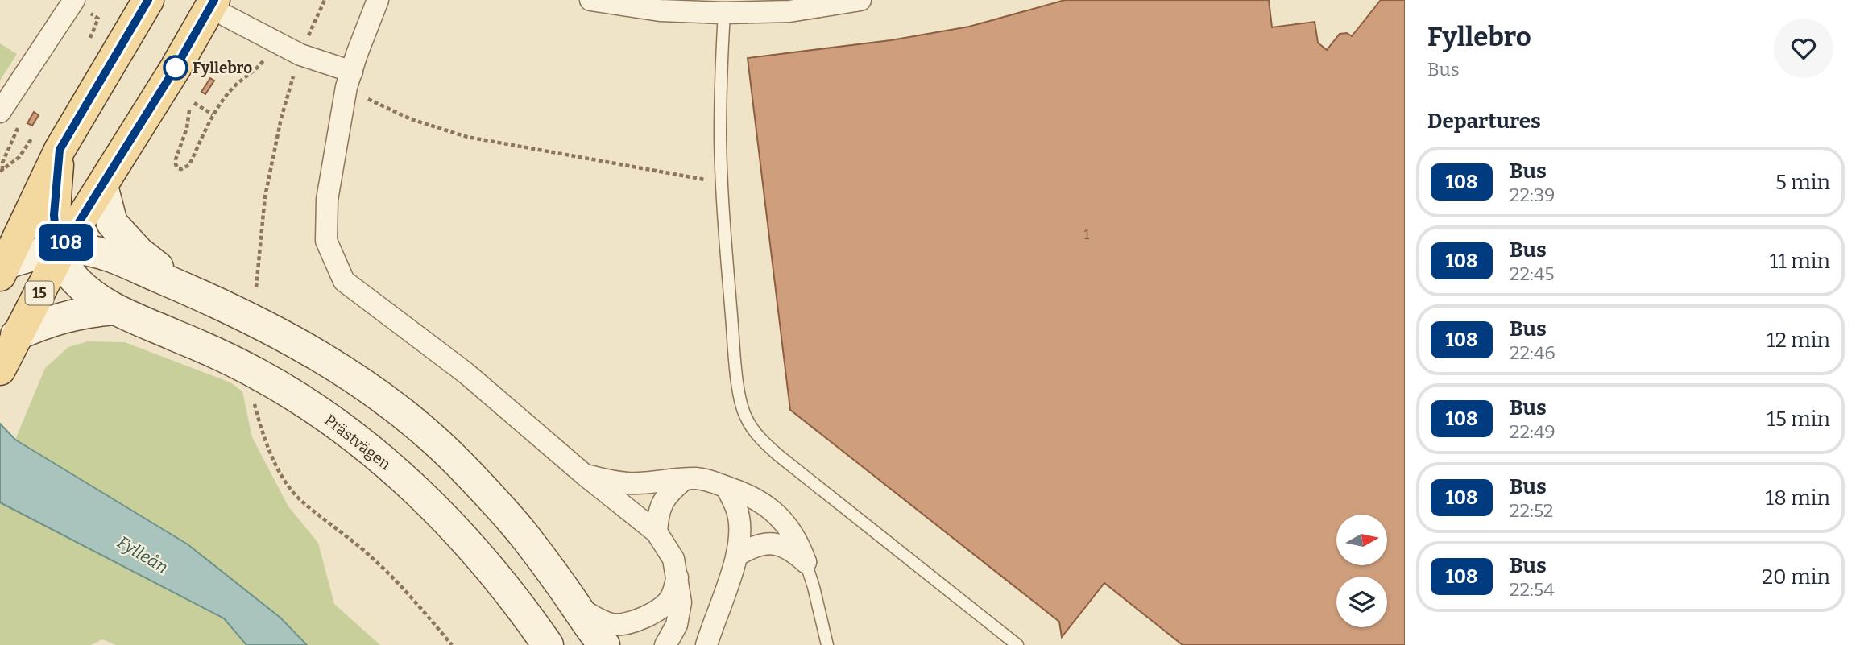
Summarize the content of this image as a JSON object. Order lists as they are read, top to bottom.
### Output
{
  "streets": {
    "main road": ["15"],
    "street": ["Prästvägen"]
  },
  "crossings": [
    ["15", "Prästvägen"]
  ],
  "water": ["Fylleån"],
  "places": ["Fyllebro"],
  "lines": ["bus line 108"],
  "house_numbers": ["1"],
  "north": "right",
  "page": {
    "on_map": "108",
    "heading": [
      ["Fyllebro", "Bus"],
      "Departures"
    ],
    "list": [
      {
        "mark": "108",
        "name": "Bus",
        "note": "22:39",
        "value": "5 min"
      },
      {
        "mark": "108",
        "name": "Bus",
        "note": "22:45",
        "value": "11 min"
      },
      {
        "mark": "108",
        "name": "Bus",
        "note": "22:46",
        "value": "12 min"
      },
      {
        "mark": "108",
        "name": "Bus",
        "note": "22:49",
        "value": "15 min"
      },
      {
        "mark": "108",
        "name": "Bus",
        "note": "22:52",
        "value": "18 min"
      },
      {
        "mark": "108",
        "name": "Bus",
        "note": "22:54",
        "value": "20 min"
      }
    ]
  }
}
